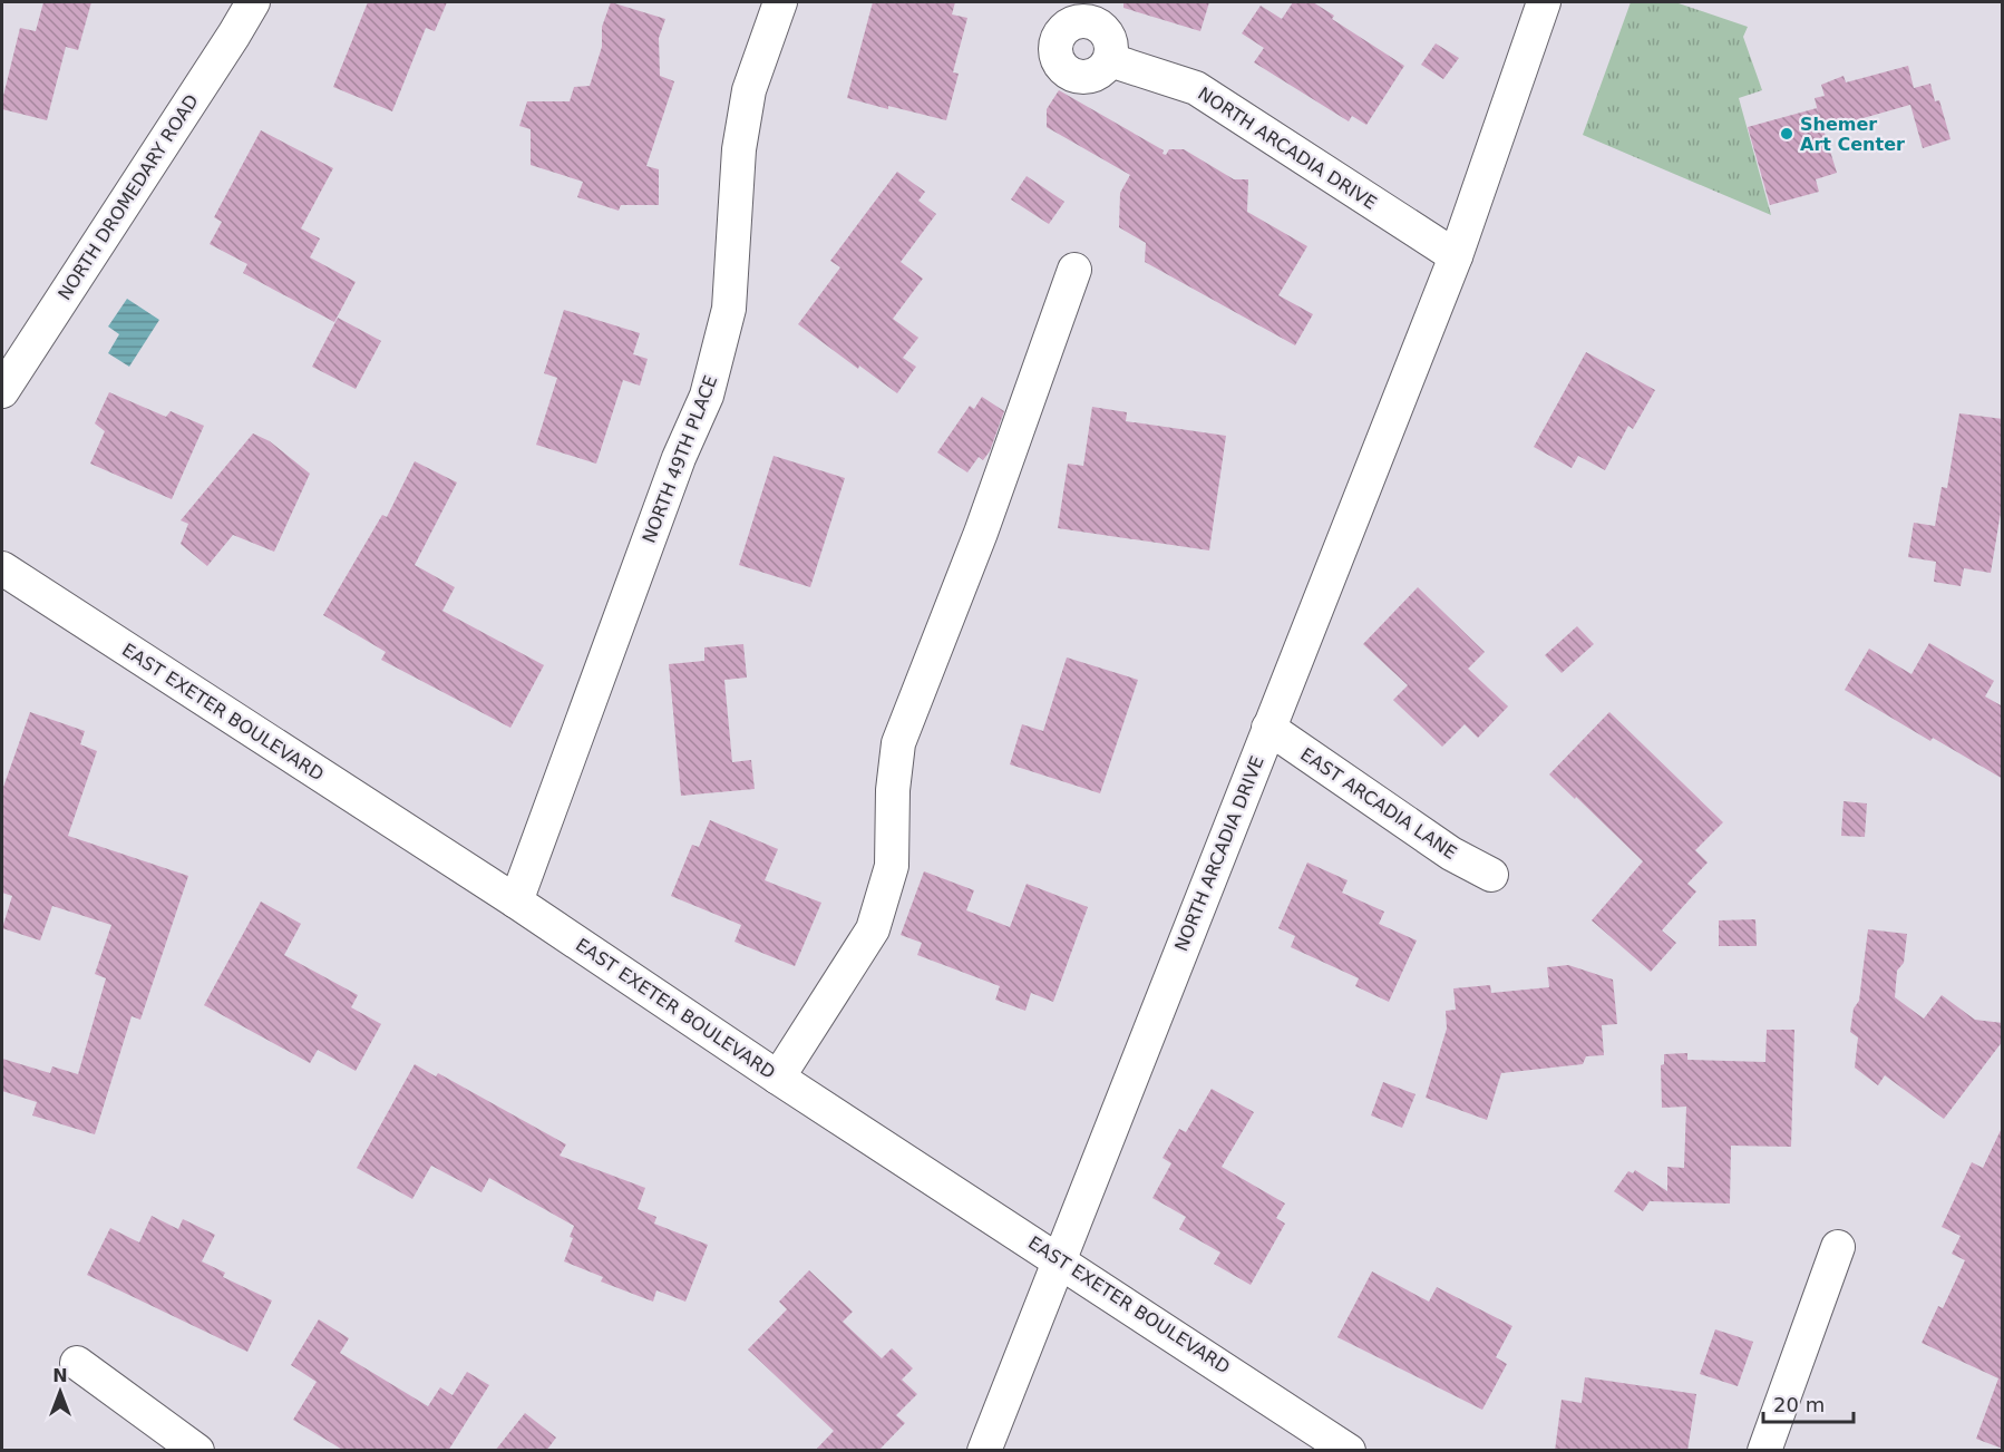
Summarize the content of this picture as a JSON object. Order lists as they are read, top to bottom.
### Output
{
  "streets": {
    "street": [
      "NORTH ARCADIA DRIVE",
      "NORTH DROMEDARY ROAD",
      "NORTH 49TH PLACE",
      "EAST EXETER BOULEVARD",
      "EAST ARCADIA LANE"
    ]
  },
  "crossings": [
    ["NORTH ARCADIA DRIVE", "EAST EXETER BOULEVARD"],
    ["NORTH ARCADIA DRIVE", "EAST ARCADIA LANE"],
    ["NORTH 49TH PLACE", "EAST EXETER BOULEVARD"]
  ],
  "places": ["Shemer Art Center"],
  "scale_bar": "20 m",
  "north": "top"
}
